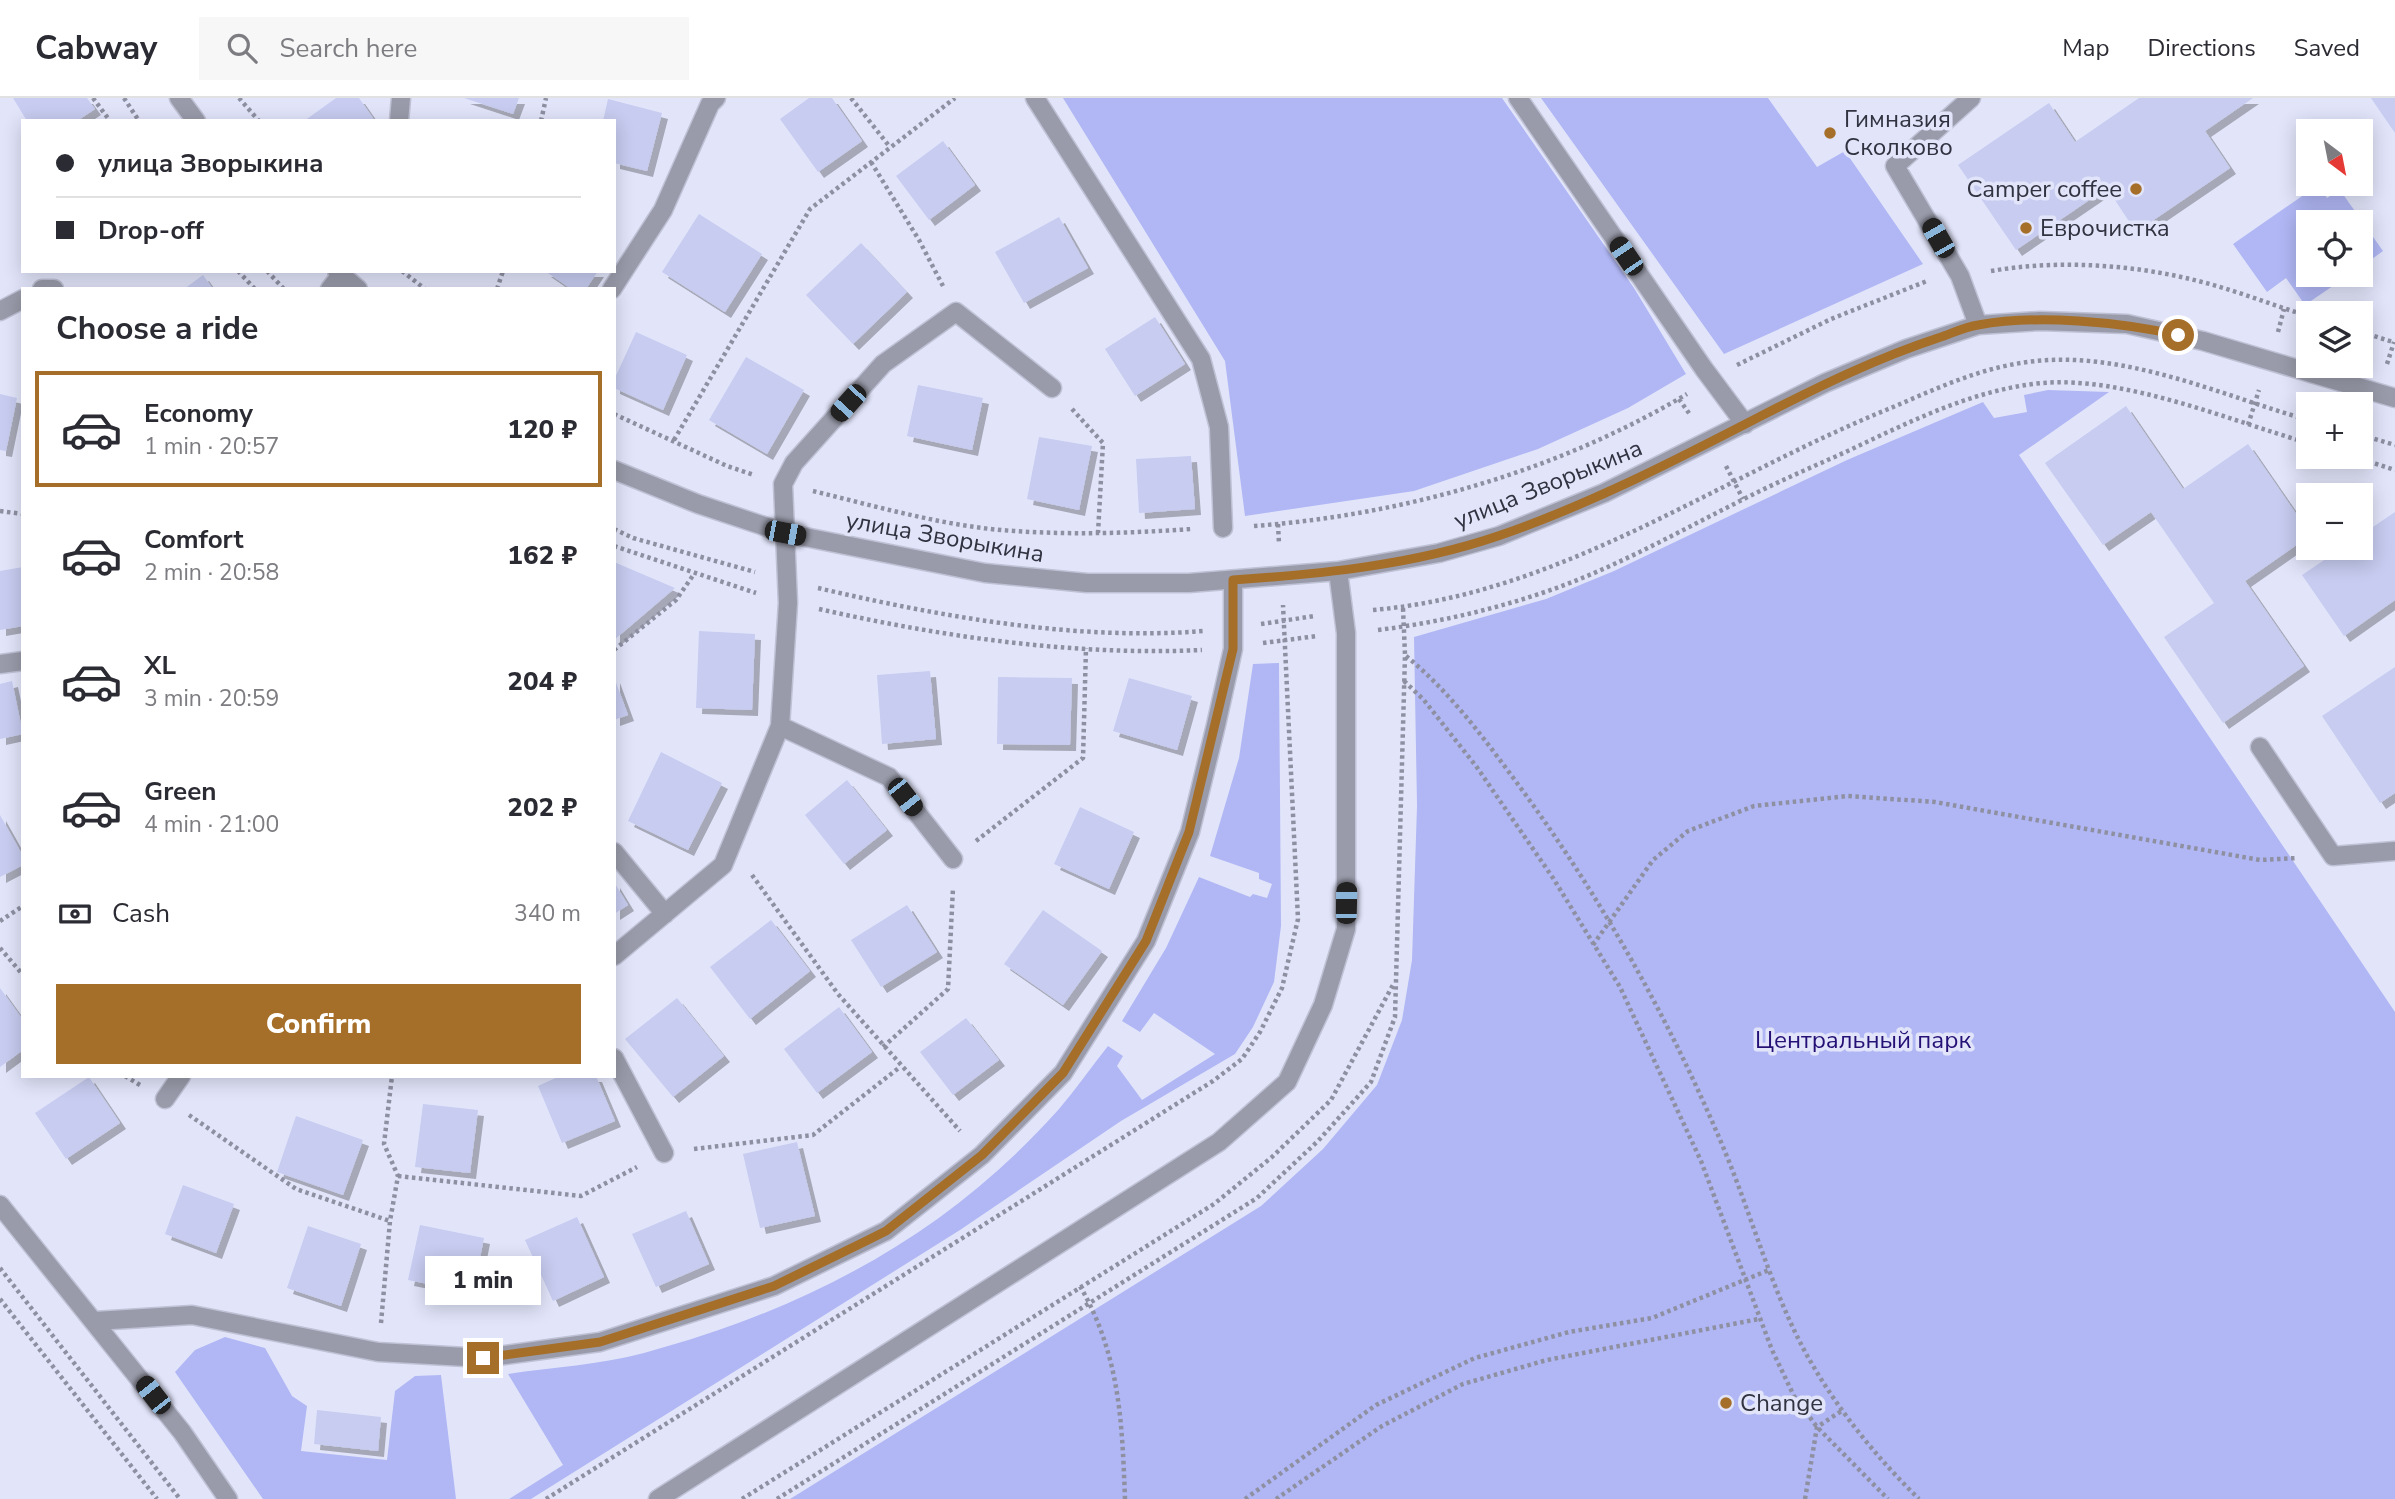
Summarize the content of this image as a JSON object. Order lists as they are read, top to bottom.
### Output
{
  "streets": {
    "street": ["улица Зворыкина"]
  },
  "parks": ["Центральный парк"],
  "places": [
    "Гимназия Сколково",
    "Camper coffee",
    "Еврочистка",
    "Change"
  ],
  "north": "bottom right",
  "page": {
    "header": "Cabway",
    "search": "Search here",
    "nav": ["Map", "Directions", "Saved"],
    "map_buttons": ["+", "−"],
    "banner": ["улица Зворыкина", "Drop-off"],
    "heading": "Choose a ride",
    "list": [
      {
        "name": "Economy",
        "note": "1 min · 20:57",
        "value": "120 ₽"
      },
      {
        "name": "Comfort",
        "note": "2 min · 20:58",
        "value": "162 ₽"
      },
      {
        "name": "XL",
        "note": "3 min · 20:59",
        "value": "204 ₽"
      },
      {
        "name": "Green",
        "note": "4 min · 21:00",
        "value": "202 ₽"
      }
    ],
    "pay": ["Cash", "340 m"],
    "buttons": "Confirm",
    "bubble": "1 min"
  }
}
